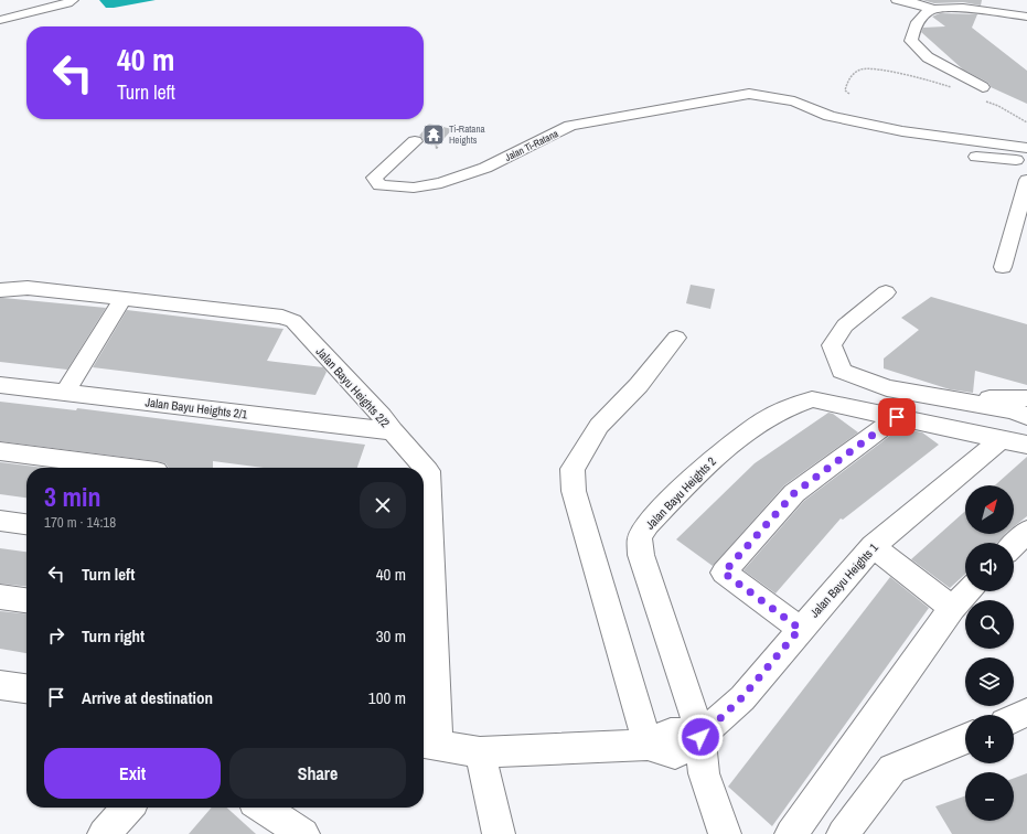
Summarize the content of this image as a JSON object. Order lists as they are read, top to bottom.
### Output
{
  "streets": {
    "street": [
      "Jalan Ti-Ratana",
      "Jalan Bayu Heights 2/2",
      "Jalan Bayu Heights 2/1",
      "Jalan Bayu Heights 2",
      "Jalan Bayu Heights 1"
    ]
  },
  "crossings": [
    ["Jalan Bayu Heights 2/2", "Jalan Bayu Heights 2/1"],
    ["Jalan Bayu Heights 2", "Jalan Bayu Heights 1"]
  ],
  "places": {
    "temple": ["Ti-Ratana Heights"]
  },
  "north": "top right",
  "page": {
    "turn": ["40 m", "Turn left"],
    "heading": ["3 min", "170 m · 14:18"],
    "map_buttons": ["+", "−"],
    "list": [
      {
        "name": "Turn left",
        "value": "40 m"
      },
      {
        "name": "Turn right",
        "value": "30 m"
      },
      {
        "name": "Arrive at destination",
        "value": "100 m"
      }
    ],
    "buttons": ["Exit", "Share"]
  }
}
